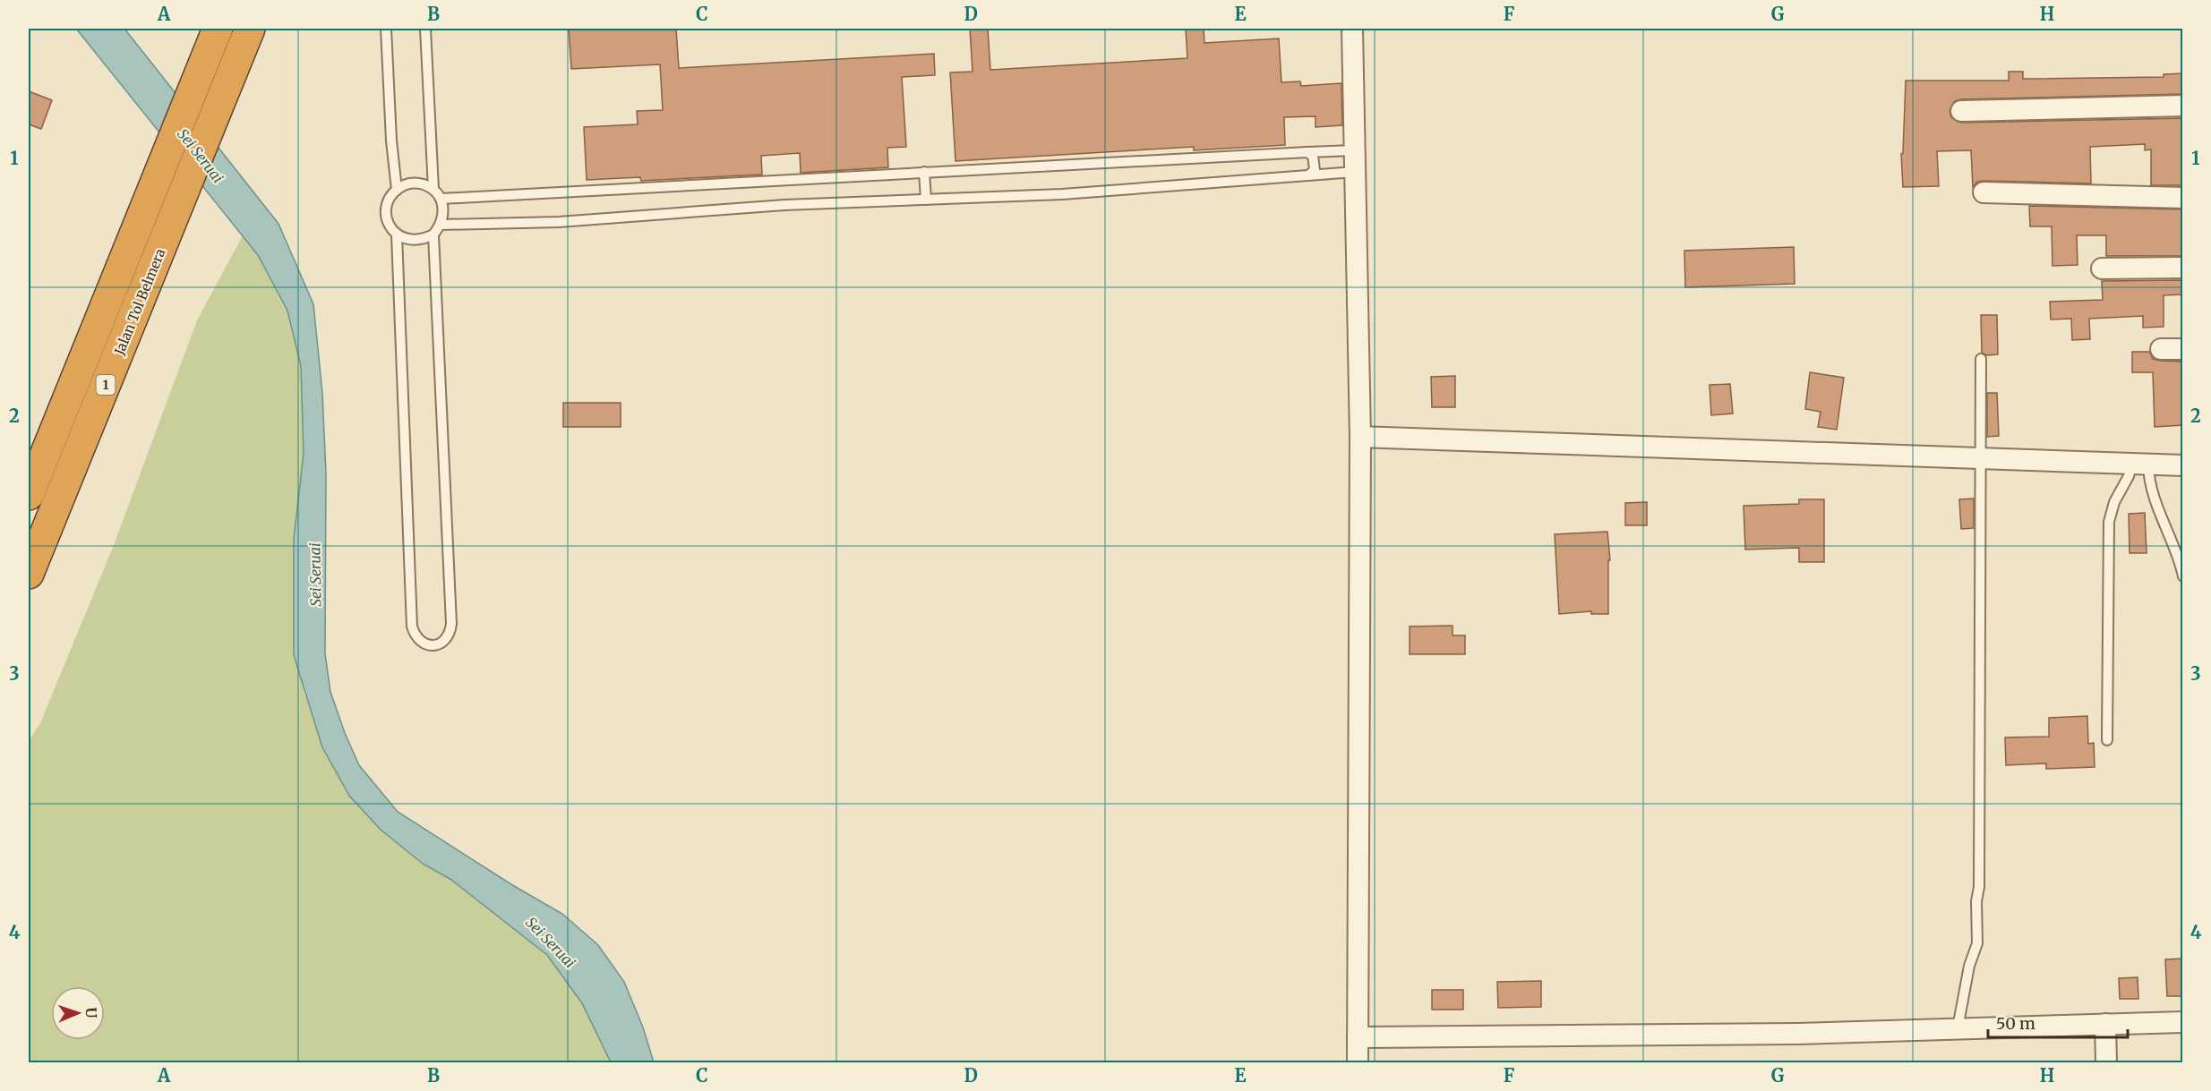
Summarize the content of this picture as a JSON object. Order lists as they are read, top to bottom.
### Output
{
  "streets": {
    "highway": ["Jalan Tol Belmera", "1"]
  },
  "water": ["Sei Seruai"],
  "scale_bar": "50 m",
  "north": "right",
  "grid": {
    "columns": [
      "A",
      "B",
      "C",
      "D",
      "E",
      "F",
      "G",
      "H"
    ],
    "rows": [
      "1",
      "2",
      "3",
      "4"
    ]
  }
}
